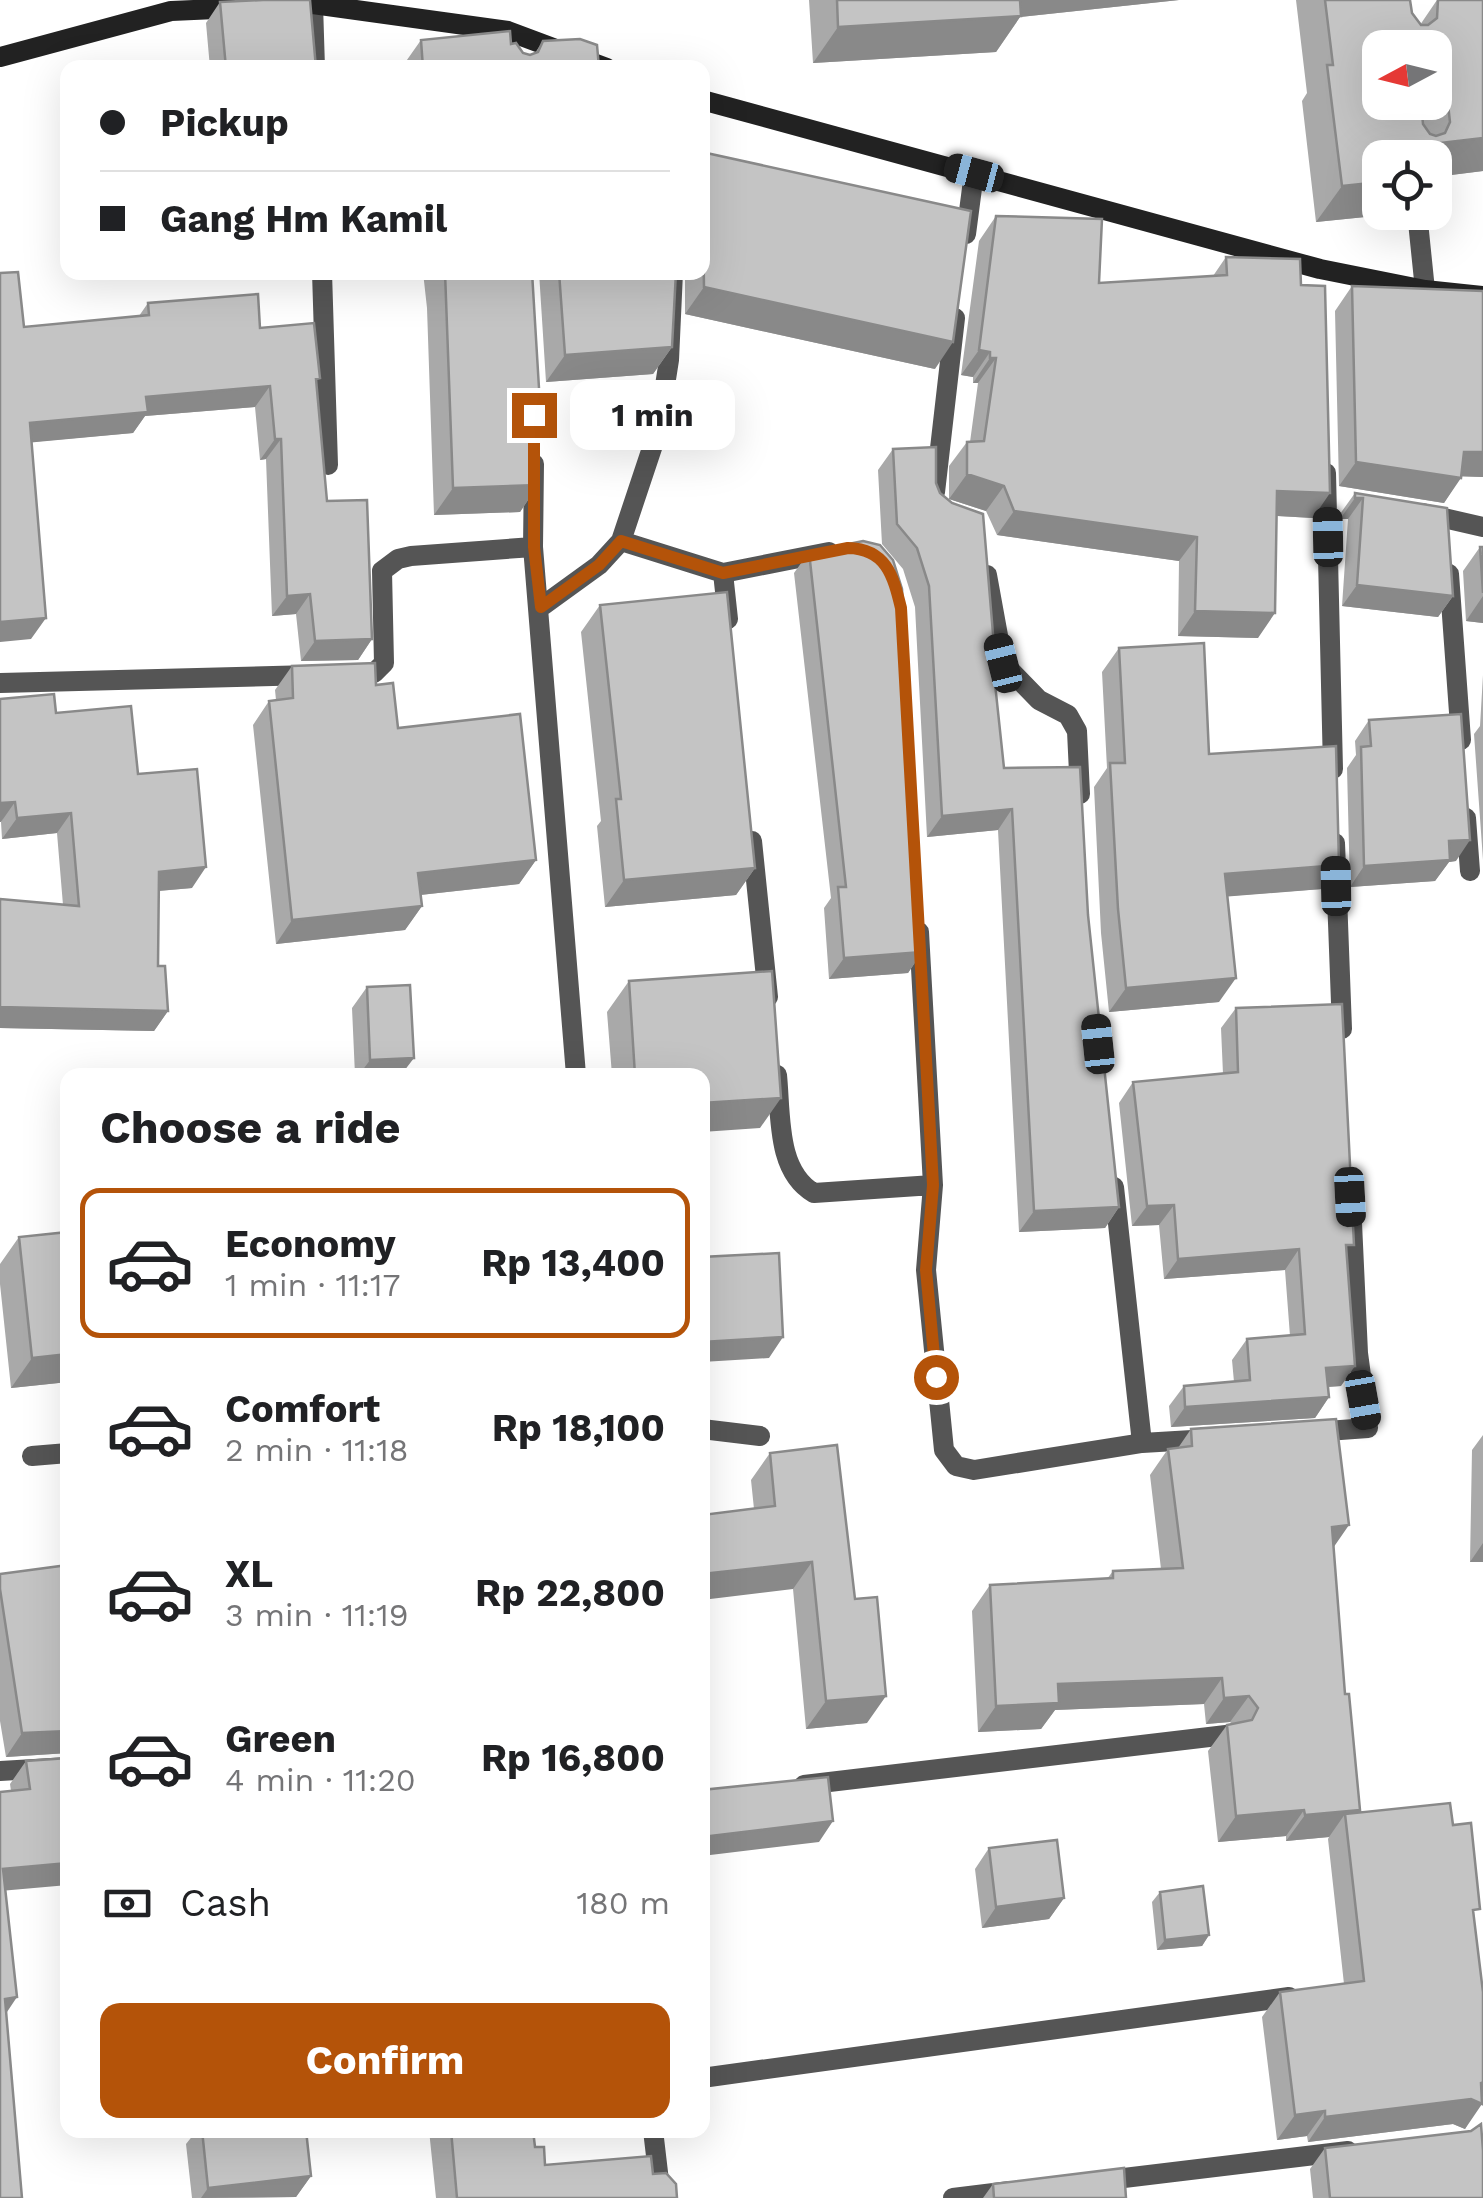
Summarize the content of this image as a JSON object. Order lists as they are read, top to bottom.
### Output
{
  "north": "left",
  "page": {
    "banner": ["Pickup", "Gang Hm Kamil"],
    "bubble": "1 min",
    "heading": "Choose a ride",
    "list": [
      {
        "name": "Economy",
        "note": "1 min · 11:17",
        "value": "Rp 13,400"
      },
      {
        "name": "Comfort",
        "note": "2 min · 11:18",
        "value": "Rp 18,100"
      },
      {
        "name": "XL",
        "note": "3 min · 11:19",
        "value": "Rp 22,800"
      },
      {
        "name": "Green",
        "note": "4 min · 11:20",
        "value": "Rp 16,800"
      }
    ],
    "pay": ["Cash", "180 m"],
    "buttons": "Confirm"
  }
}
